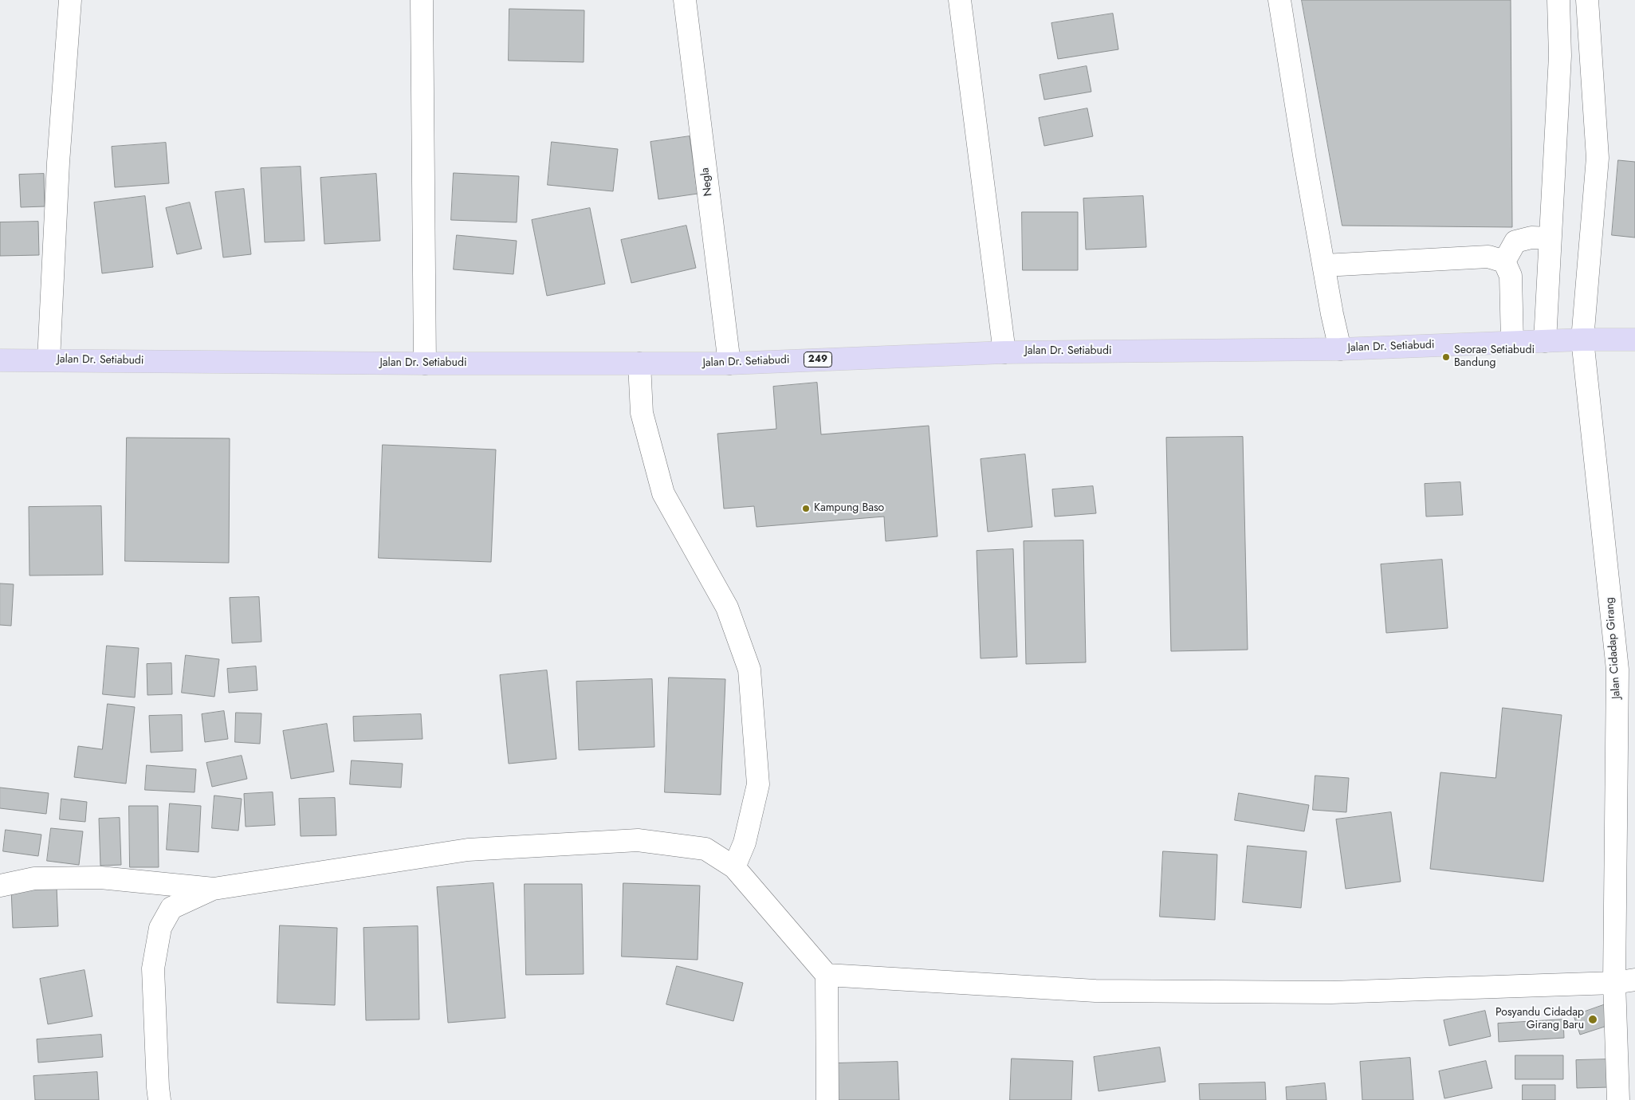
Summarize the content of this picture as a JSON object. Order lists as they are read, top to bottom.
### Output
{
  "streets": {
    "main road": ["Jalan Dr. Setiabudi", "249"],
    "street": ["Negla", "Jalan Cidadap Girang"]
  },
  "crossings": [
    ["Negla", "Jalan Dr. Setiabudi"],
    ["Jalan Dr. Setiabudi", "Jalan Cidadap Girang"]
  ],
  "places": ["Seorae Setiabudi Bandung", "Kampung Baso", "Posyandu Cidadap Girang Baru"]
}
